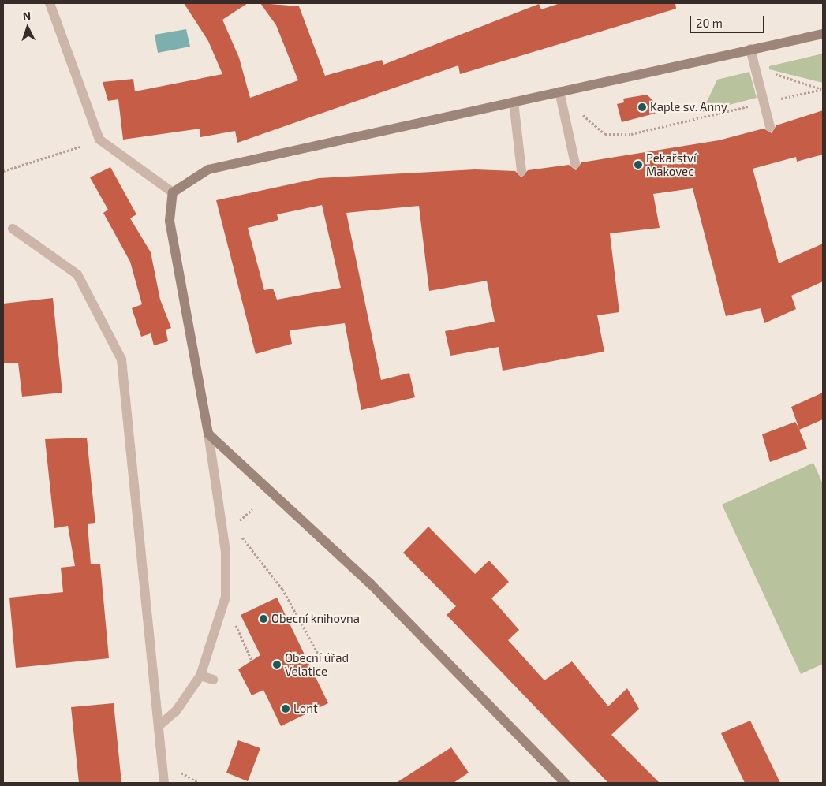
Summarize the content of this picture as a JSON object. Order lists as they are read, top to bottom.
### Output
{
  "places": [
    "Kaple sv. Anny",
    "Pekařství Makovec",
    "Obecní knihovna",
    "Obecní úřad Velatice",
    "Lont"
  ],
  "scale_bar": "20 m",
  "north": "top"
}
